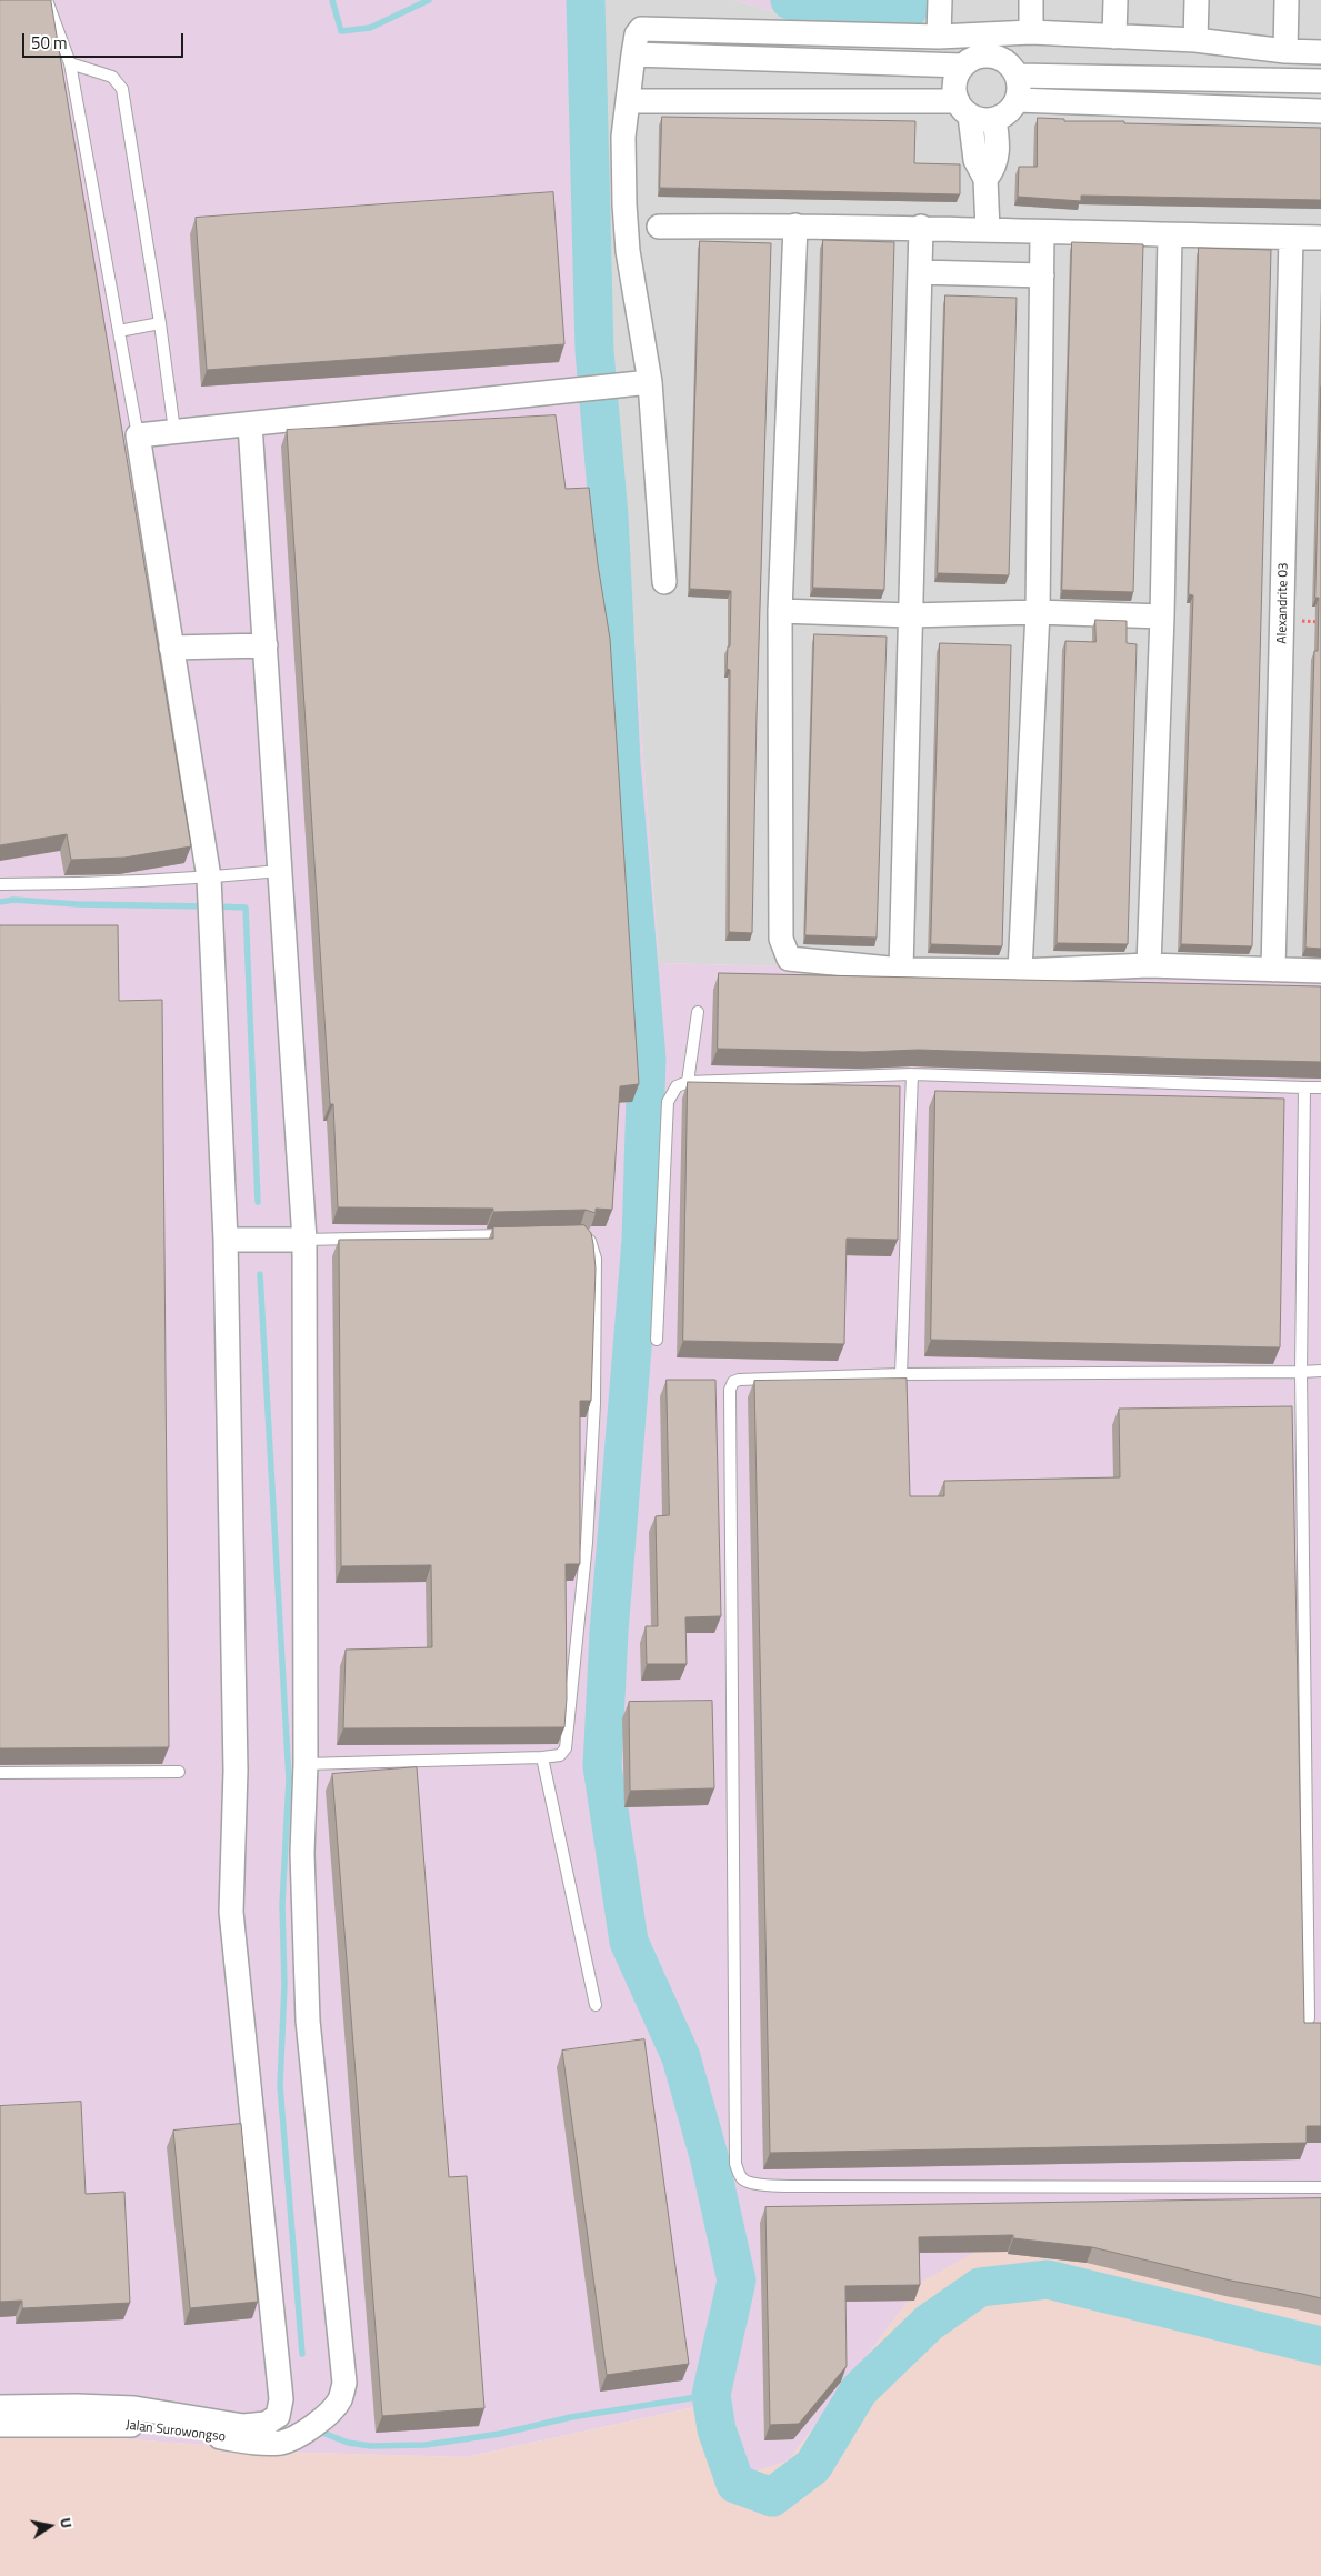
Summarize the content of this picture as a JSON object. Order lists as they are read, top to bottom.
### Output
{
  "streets": {
    "street": ["Alexandrite 03", "Jalan Surowongso"]
  },
  "scale_bar": "50 m",
  "north": "right"
}
